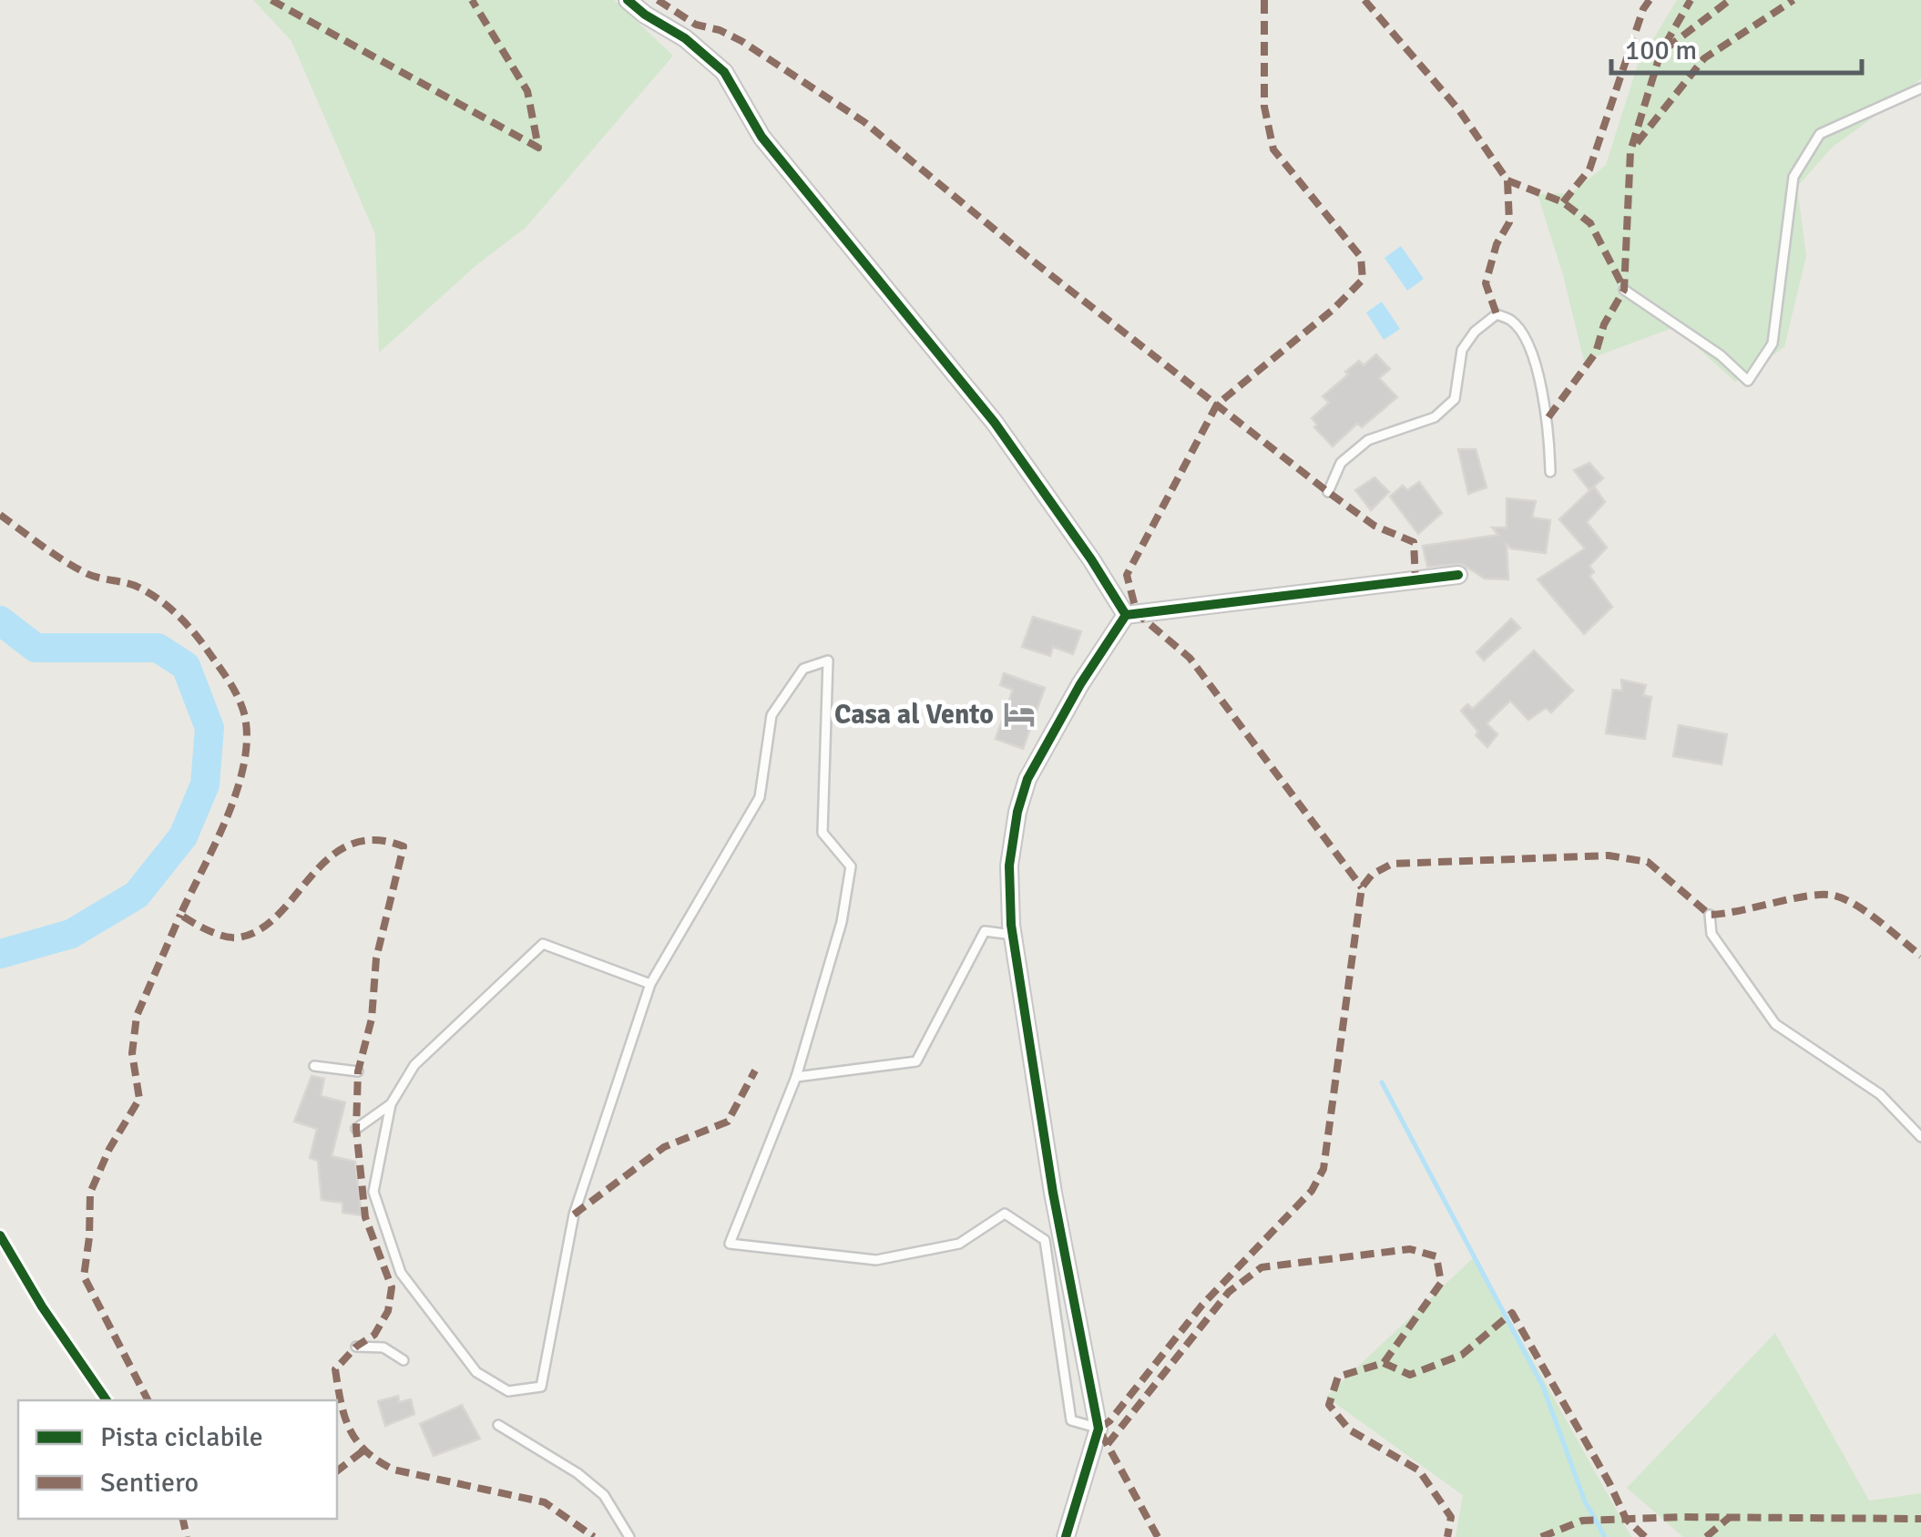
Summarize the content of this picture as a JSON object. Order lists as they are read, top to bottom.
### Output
{
  "places": {
    "hotel": ["Casa al Vento"]
  },
  "legend": ["Pista ciclabile", "Sentiero"],
  "scale_bar": "100 m"
}
